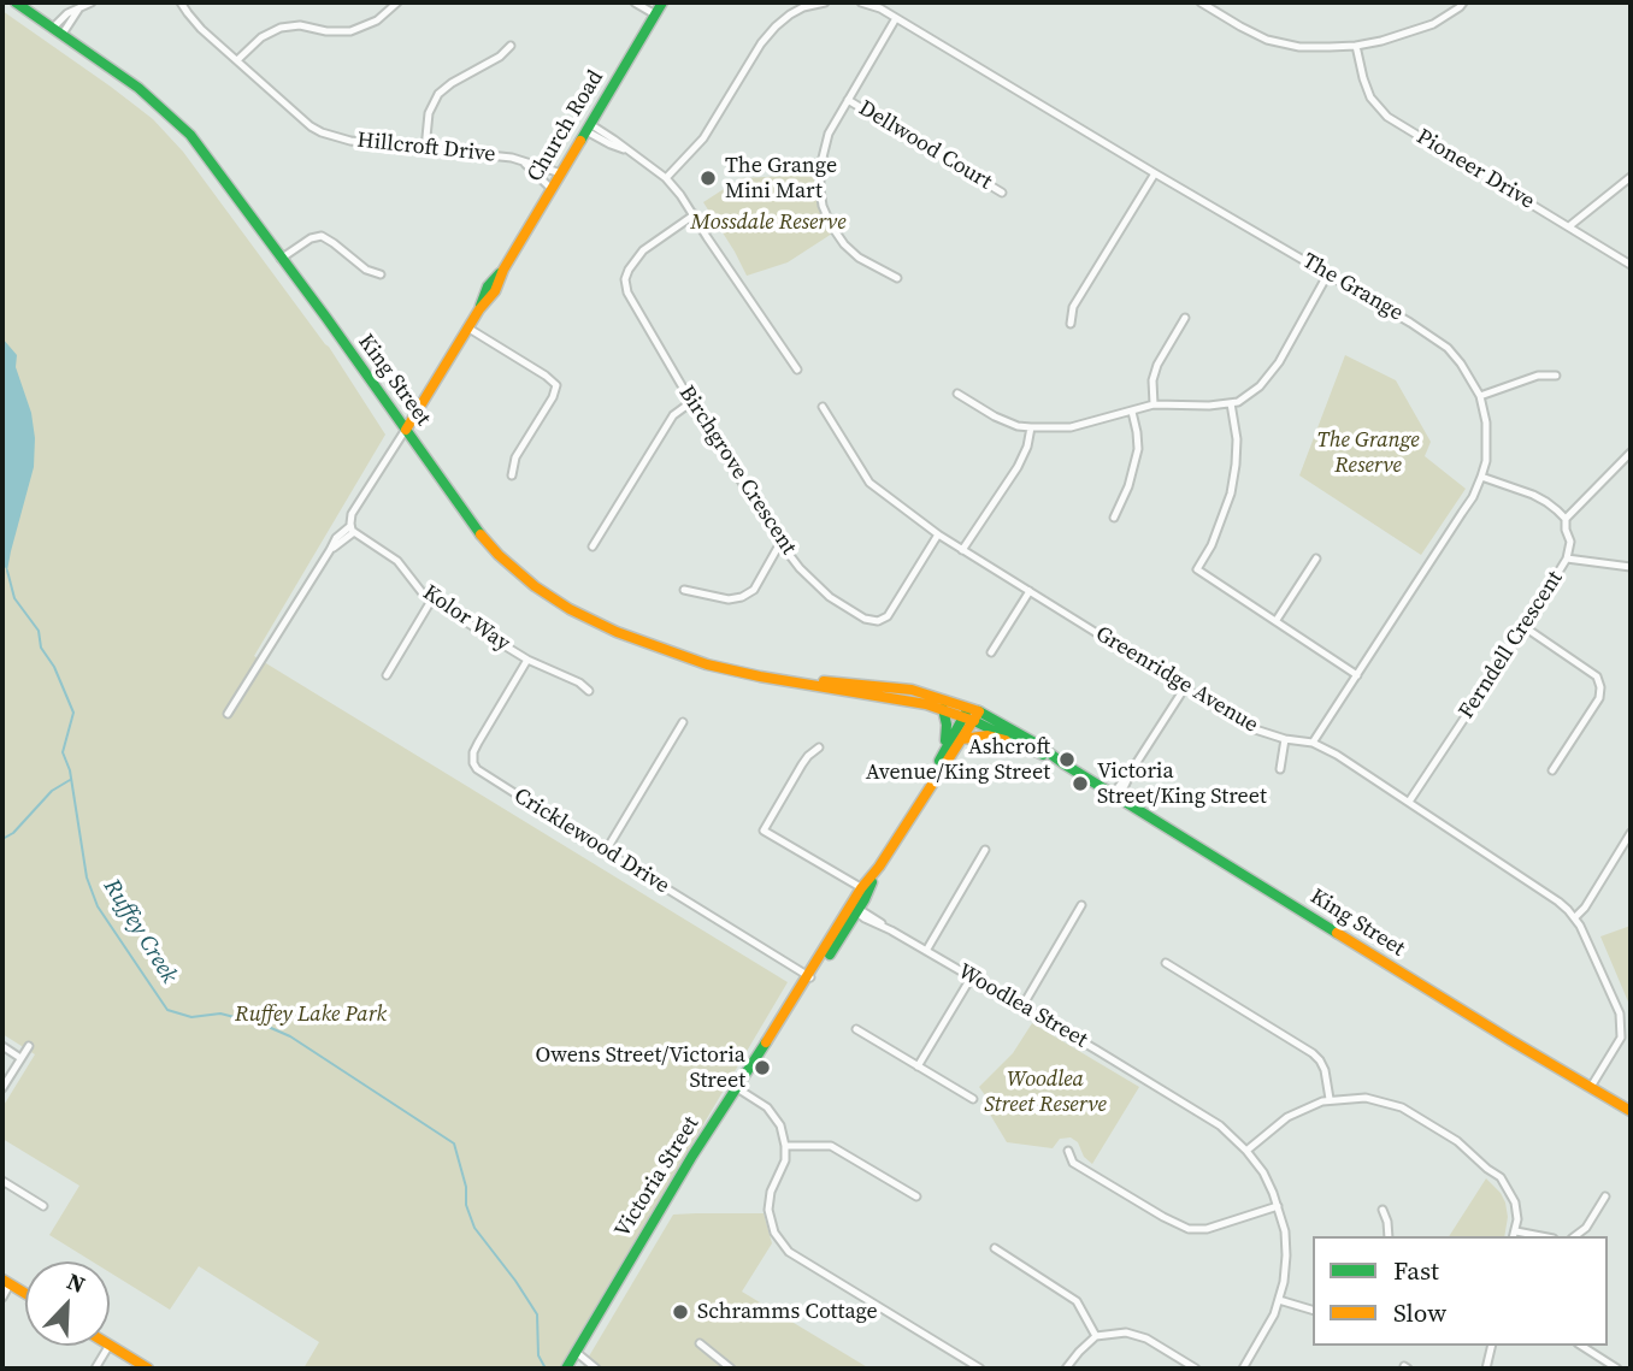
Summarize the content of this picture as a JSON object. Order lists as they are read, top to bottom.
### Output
{
  "streets": {
    "main road": ["Church Road", "King Street", "Victoria Street"],
    "street": [
      "Dellwood Court",
      "Hillcroft Drive",
      "Pioneer Drive",
      "The Grange",
      "Birchgrove Crescent",
      "Kolor Way",
      "Ferndell Crescent",
      "Greenridge Avenue",
      "Cricklewood Drive",
      "Woodlea Street"
    ]
  },
  "crossings": [
    ["Church Road", "Hillcroft Drive"],
    ["Church Road", "King Street"],
    ["Church Road", "Kolor Way"],
    ["The Grange", "Greenridge Avenue"],
    ["King Street", "Victoria Street"],
    ["Birchgrove Crescent", "Greenridge Avenue"],
    ["Kolor Way", "Cricklewood Drive"],
    ["Ferndell Crescent", "Greenridge Avenue"],
    ["Cricklewood Drive", "Victoria Street"],
    ["Woodlea Street", "Victoria Street"]
  ],
  "water": ["Ruffey Creek"],
  "parks": [
    "Mossdale Reserve",
    "The Grange Reserve",
    "Ruffey Lake Park",
    "Woodlea Street Reserve"
  ],
  "places": [
    "The Grange Mini Mart",
    "Ashcroft Avenue/King Street",
    "Victoria Street/King Street",
    "Owens Street/Victoria Street",
    "Schramms Cottage"
  ],
  "legend": ["Fast", "Slow"],
  "north": "top right"
}
